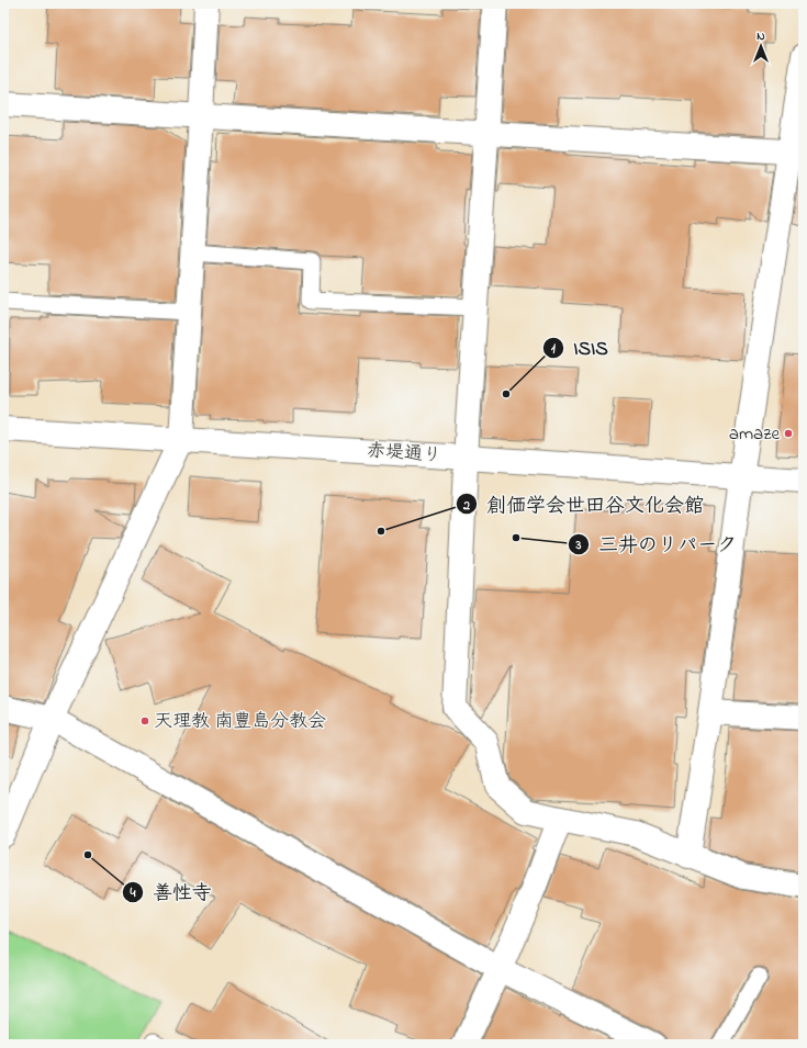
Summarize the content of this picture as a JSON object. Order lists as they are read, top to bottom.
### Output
{
  "streets": {
    "street": ["赤堤通り"]
  },
  "places": [
    "ISIS",
    "amaze",
    "創価学会世田谷文化会館",
    "三井のリパーク",
    "天理教 南豊島分教会",
    "善性寺"
  ],
  "north": "top"
}
